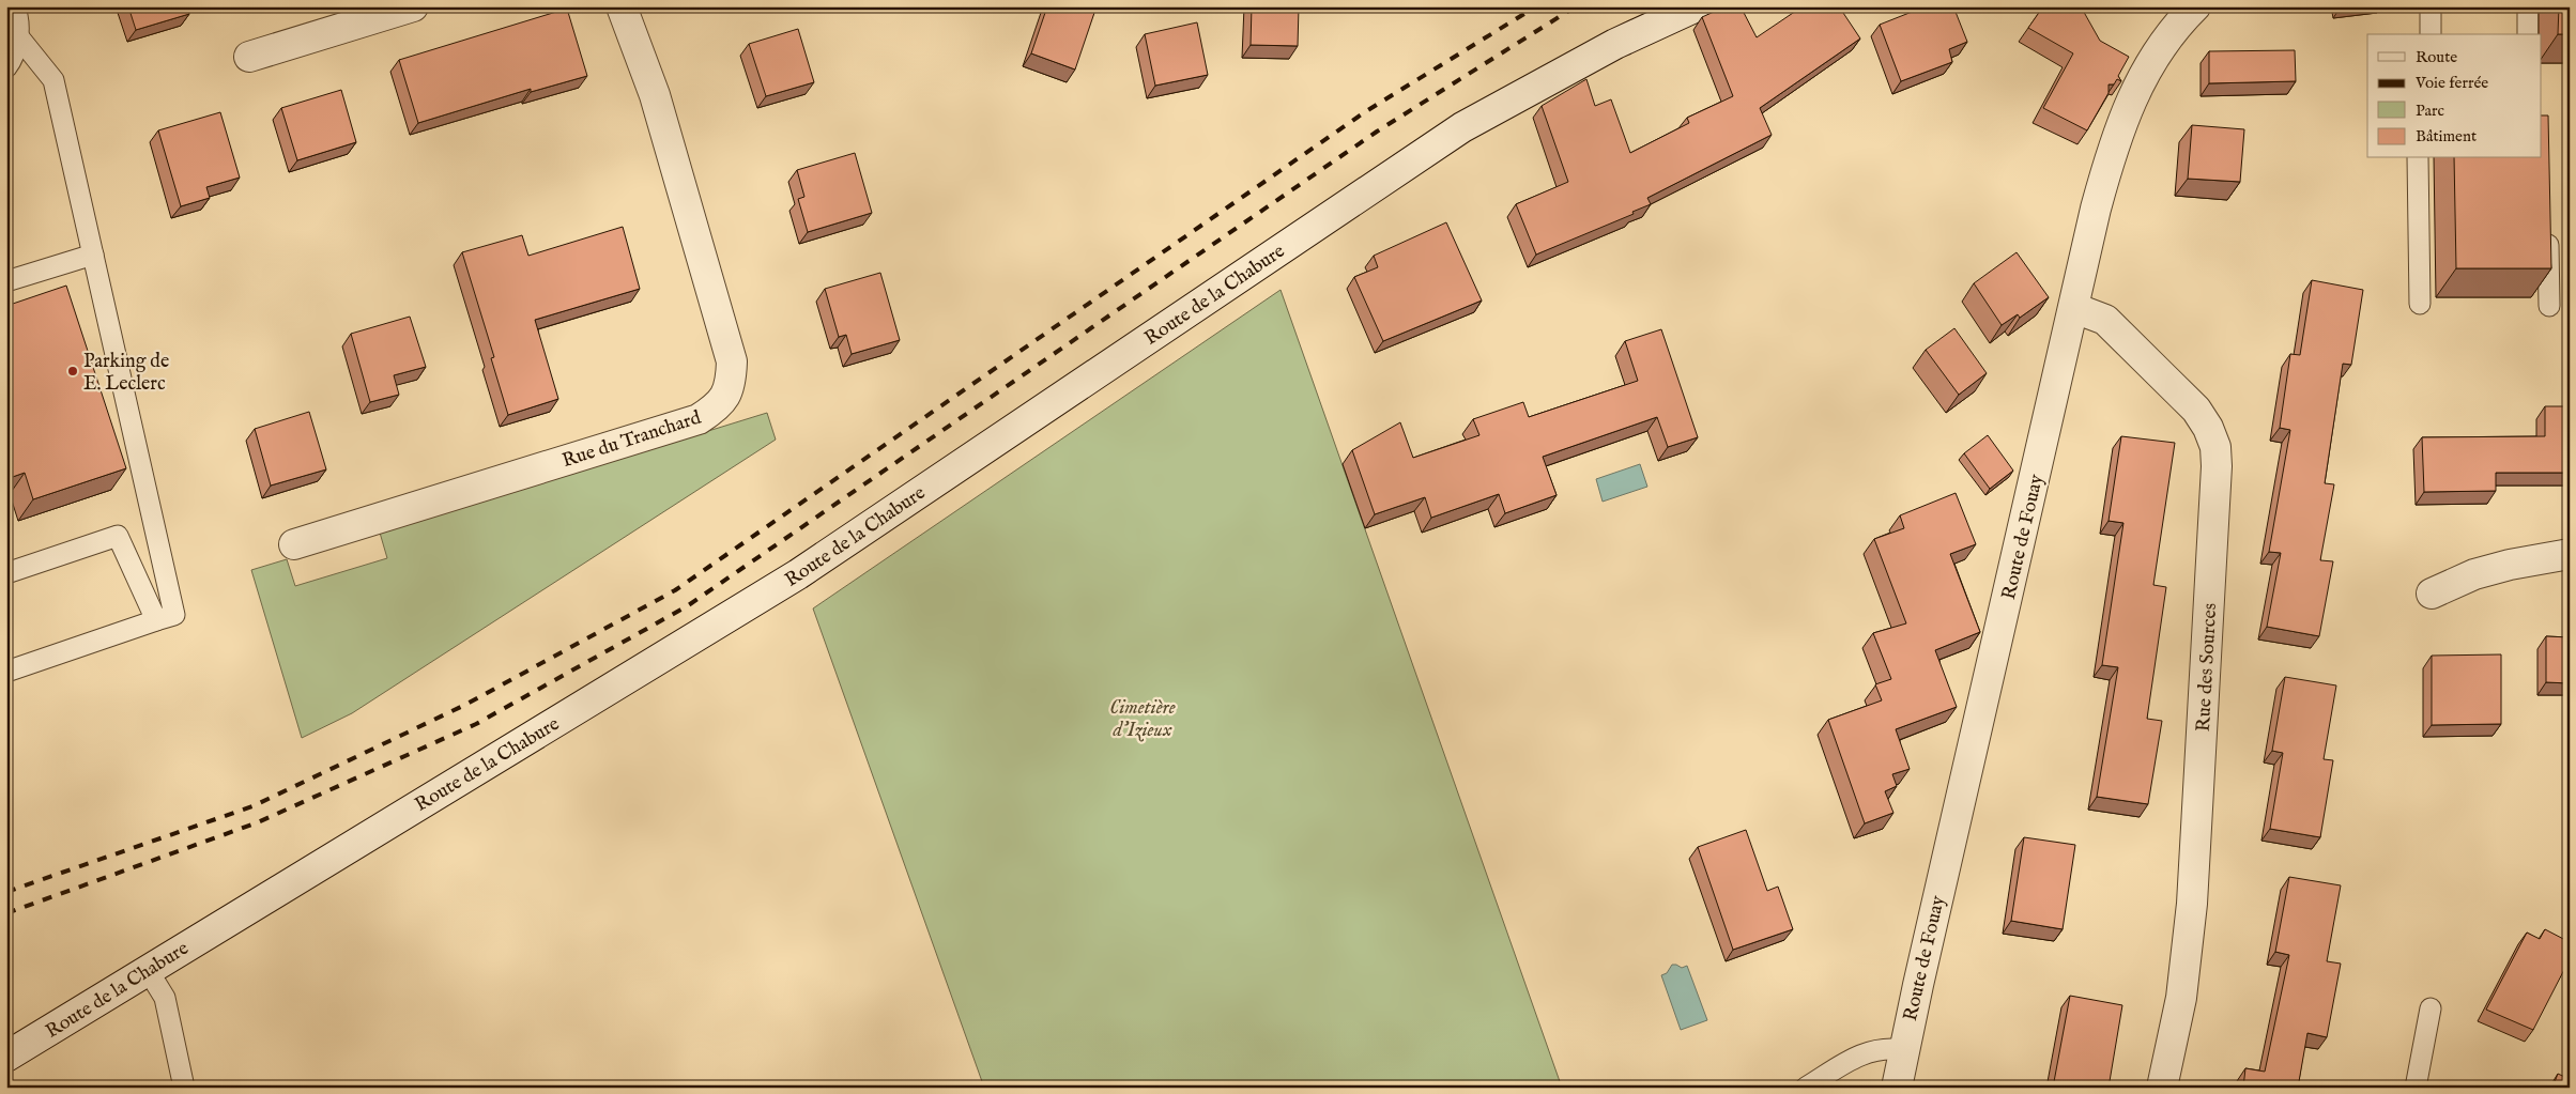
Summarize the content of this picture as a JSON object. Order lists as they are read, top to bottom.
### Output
{
  "streets": {
    "street": [
      "Route de la Chabure",
      "Rue du Tranchard",
      "Route de Fouay",
      "Rue des Sources"
    ]
  },
  "crossings": [
    ["Route de Fouay", "Rue des Sources"]
  ],
  "parks": ["Cimetière d'Izieux"],
  "places": ["Parking de E. Leclerc"],
  "legend": [
    "Route",
    "Voie ferrée",
    "Parc",
    "Bâtiment"
  ]
}
